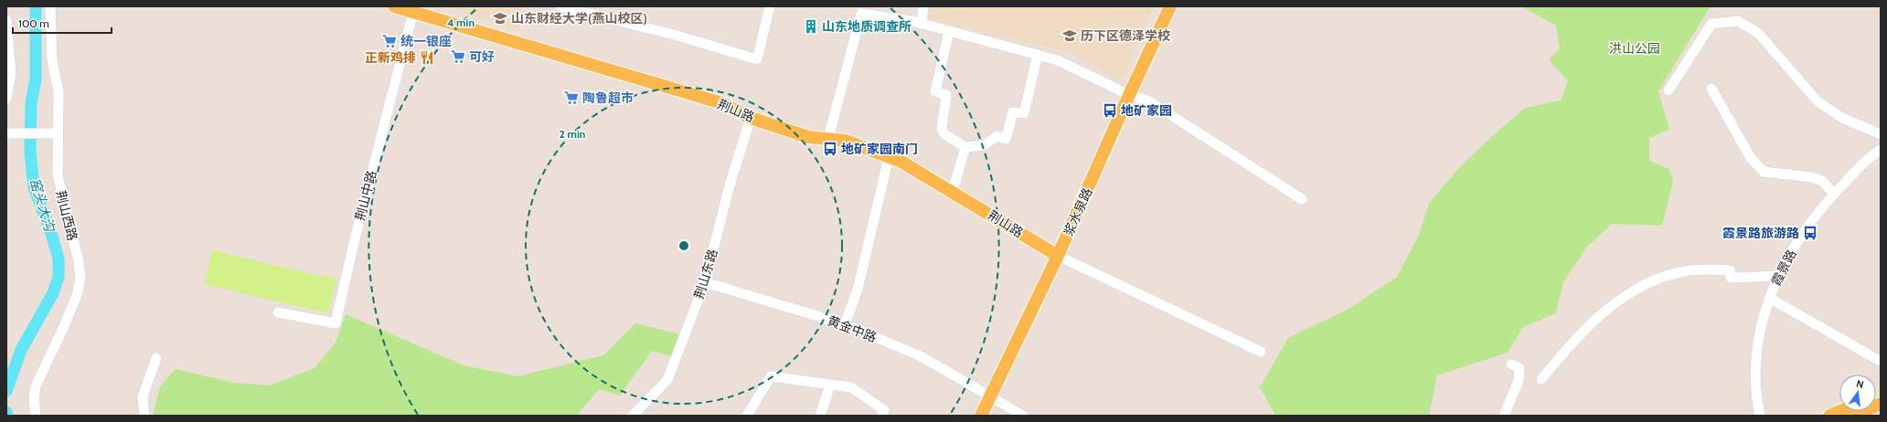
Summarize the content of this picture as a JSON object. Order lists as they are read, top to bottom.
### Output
{
  "streets": {
    "main road": ["荆山路", "浆水泉路"],
    "street": [
      "荆山中路",
      "荆山西路",
      "霞景路",
      "荆山东路",
      "黄金中路"
    ]
  },
  "crossings": [
    ["荆山路", "荆山中路"],
    ["荆山路", "浆水泉路"],
    ["荆山路", "荆山东路"],
    ["浆水泉路", "黄金中路"],
    ["荆山东路", "黄金中路"]
  ],
  "water": ["窑头大沟"],
  "parks": ["洪山公园"],
  "places": {
    "school or university": ["山东财经大学(燕山校区)", "历下区德泽学校"],
    "building": ["山东地质调查所"],
    "supermarket": ["统一银座", "可好", "陶鲁超市"],
    "restaurant": ["正新鸡排"],
    "bus stop": ["地矿家园", "地矿家园南门", "霞景路旅游路"]
  },
  "scale_bar": "100 m",
  "north": "top",
  "rings": ["4 min", "2 min"]
}
